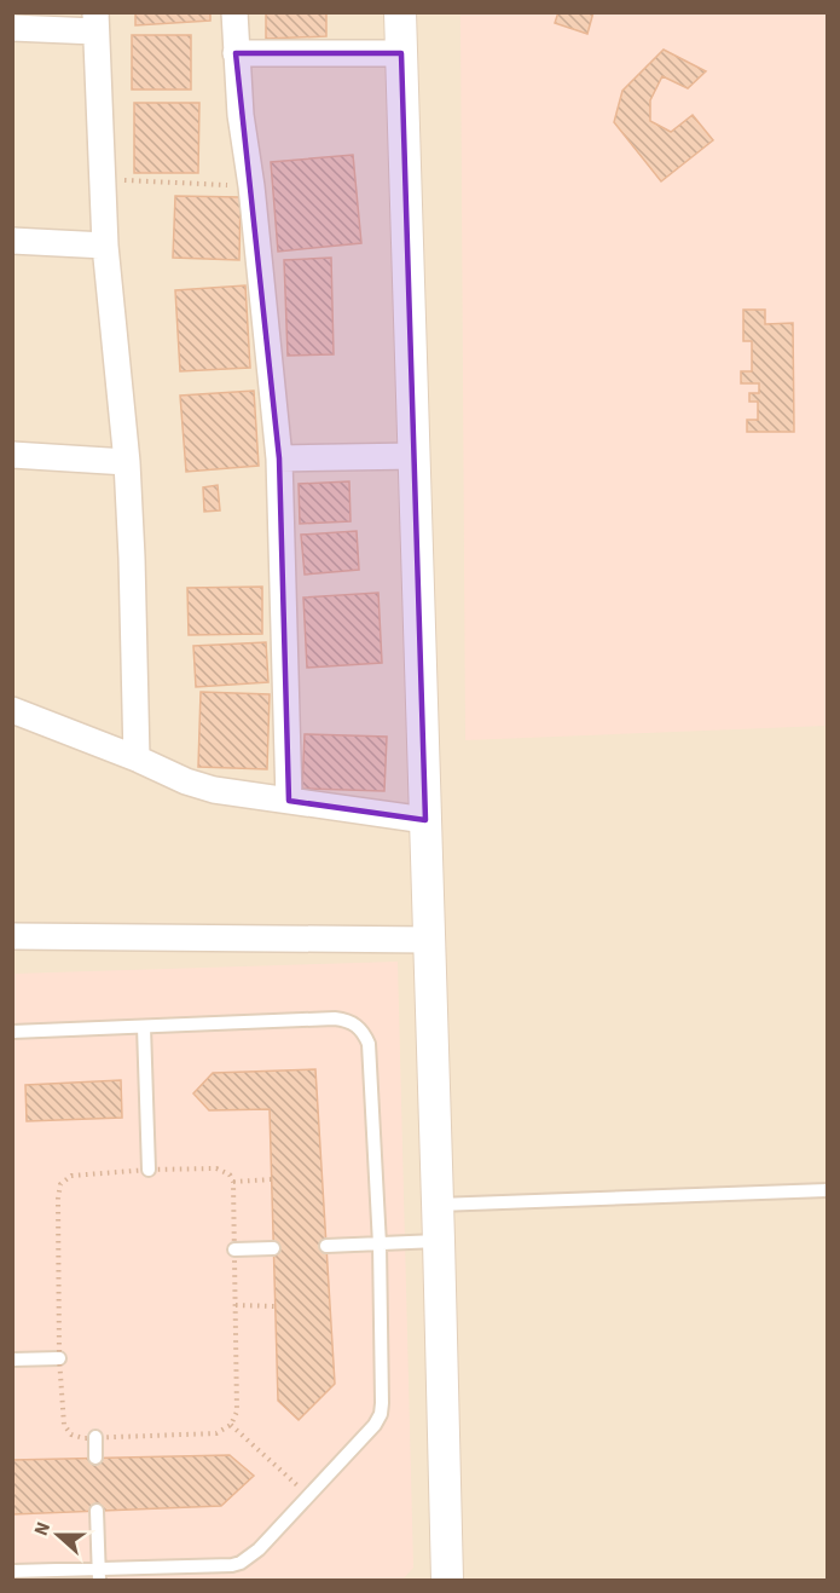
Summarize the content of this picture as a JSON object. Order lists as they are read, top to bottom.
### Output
{
  "north": "left"
}
